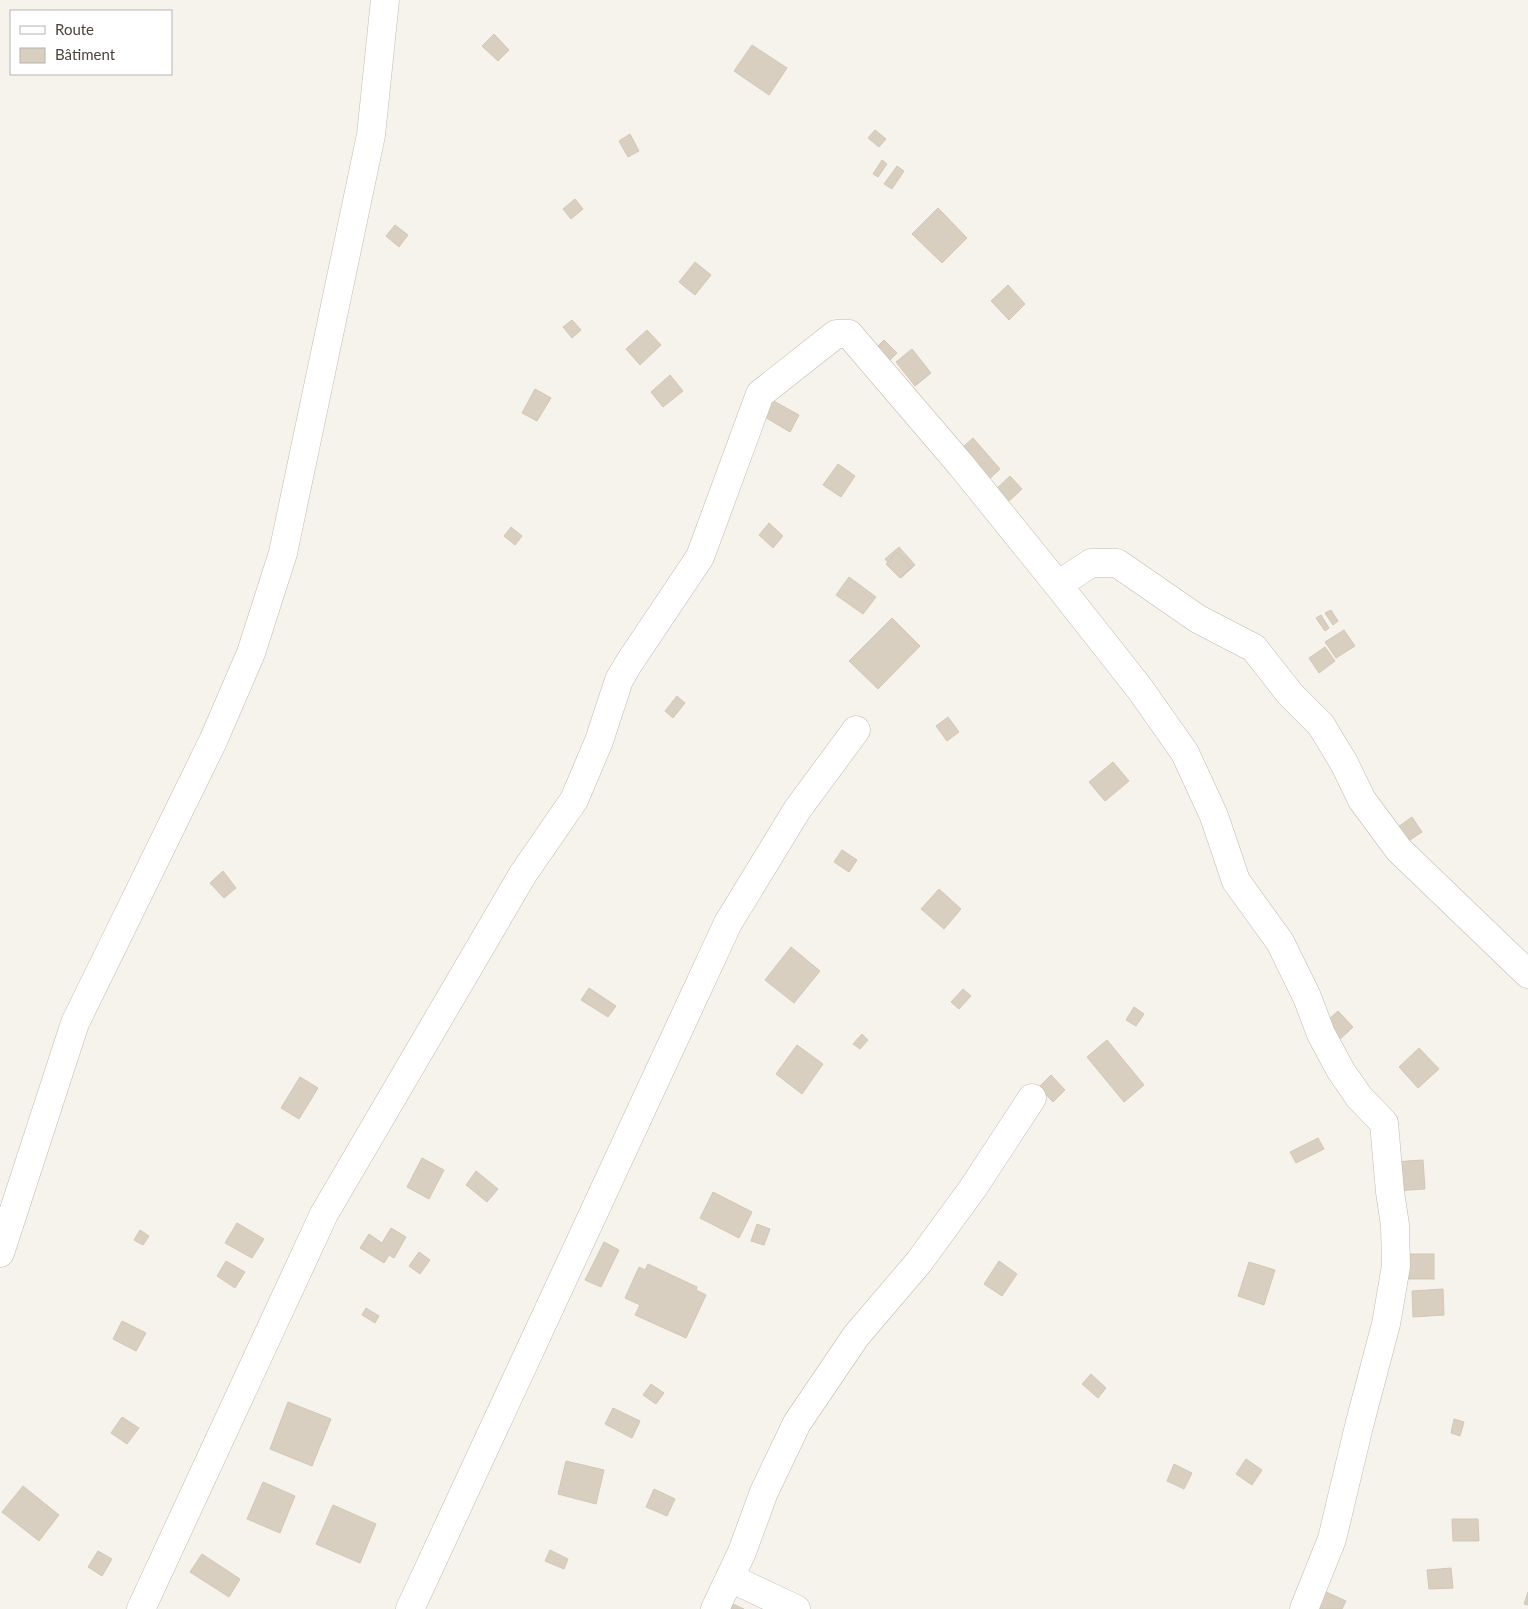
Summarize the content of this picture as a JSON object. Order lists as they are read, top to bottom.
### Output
{
  "legend": ["Route", "Bâtiment"]
}
